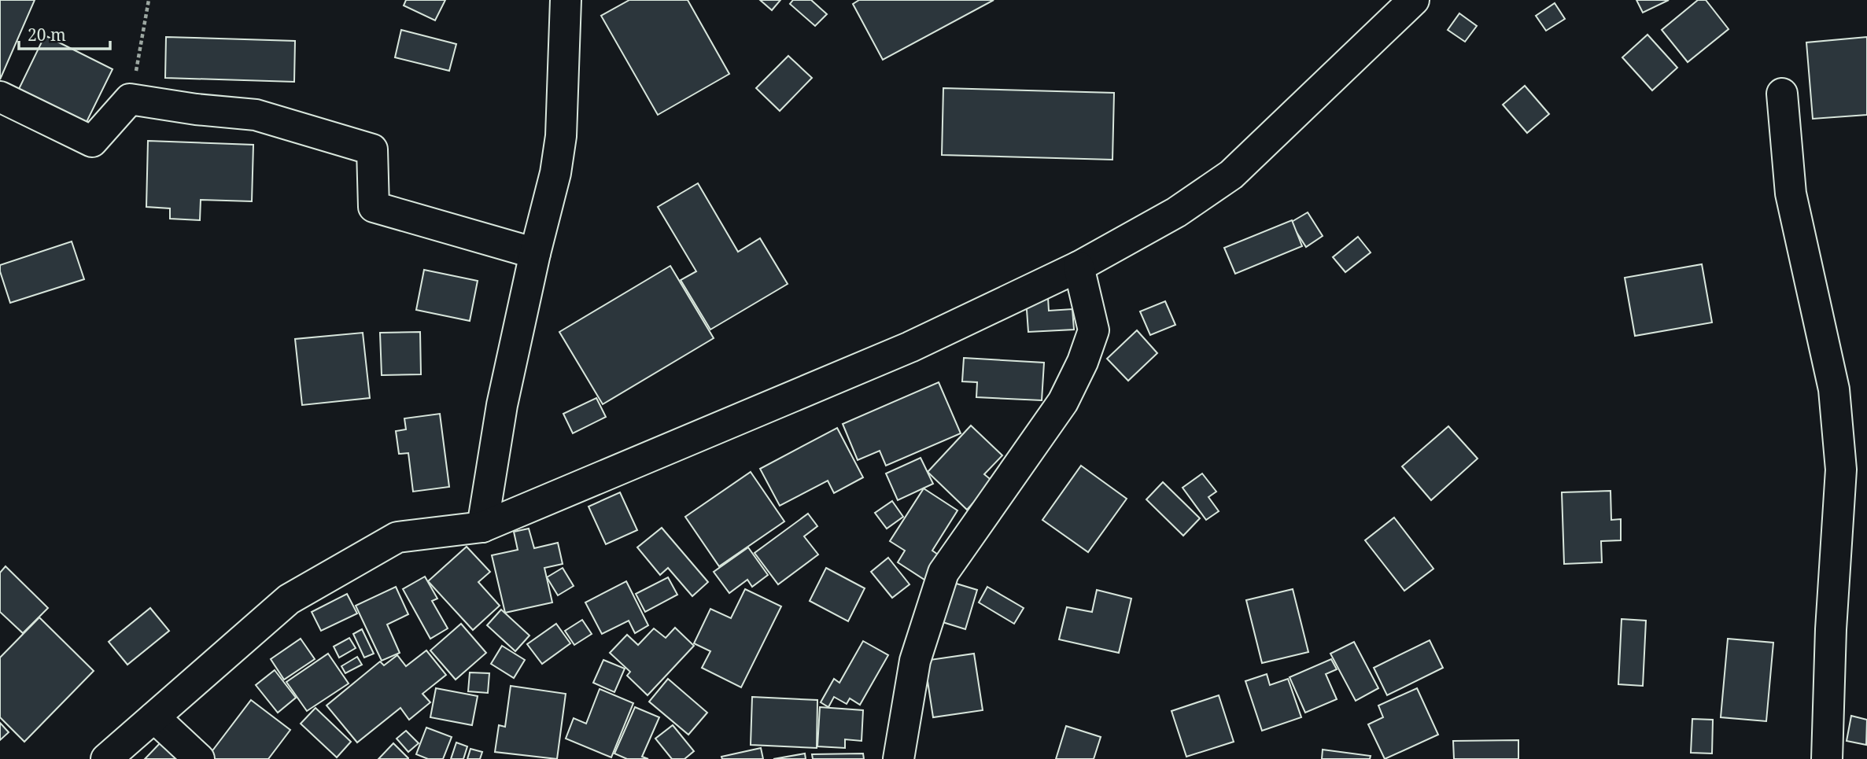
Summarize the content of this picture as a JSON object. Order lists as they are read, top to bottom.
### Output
{
  "scale_bar": "20 m"
}
